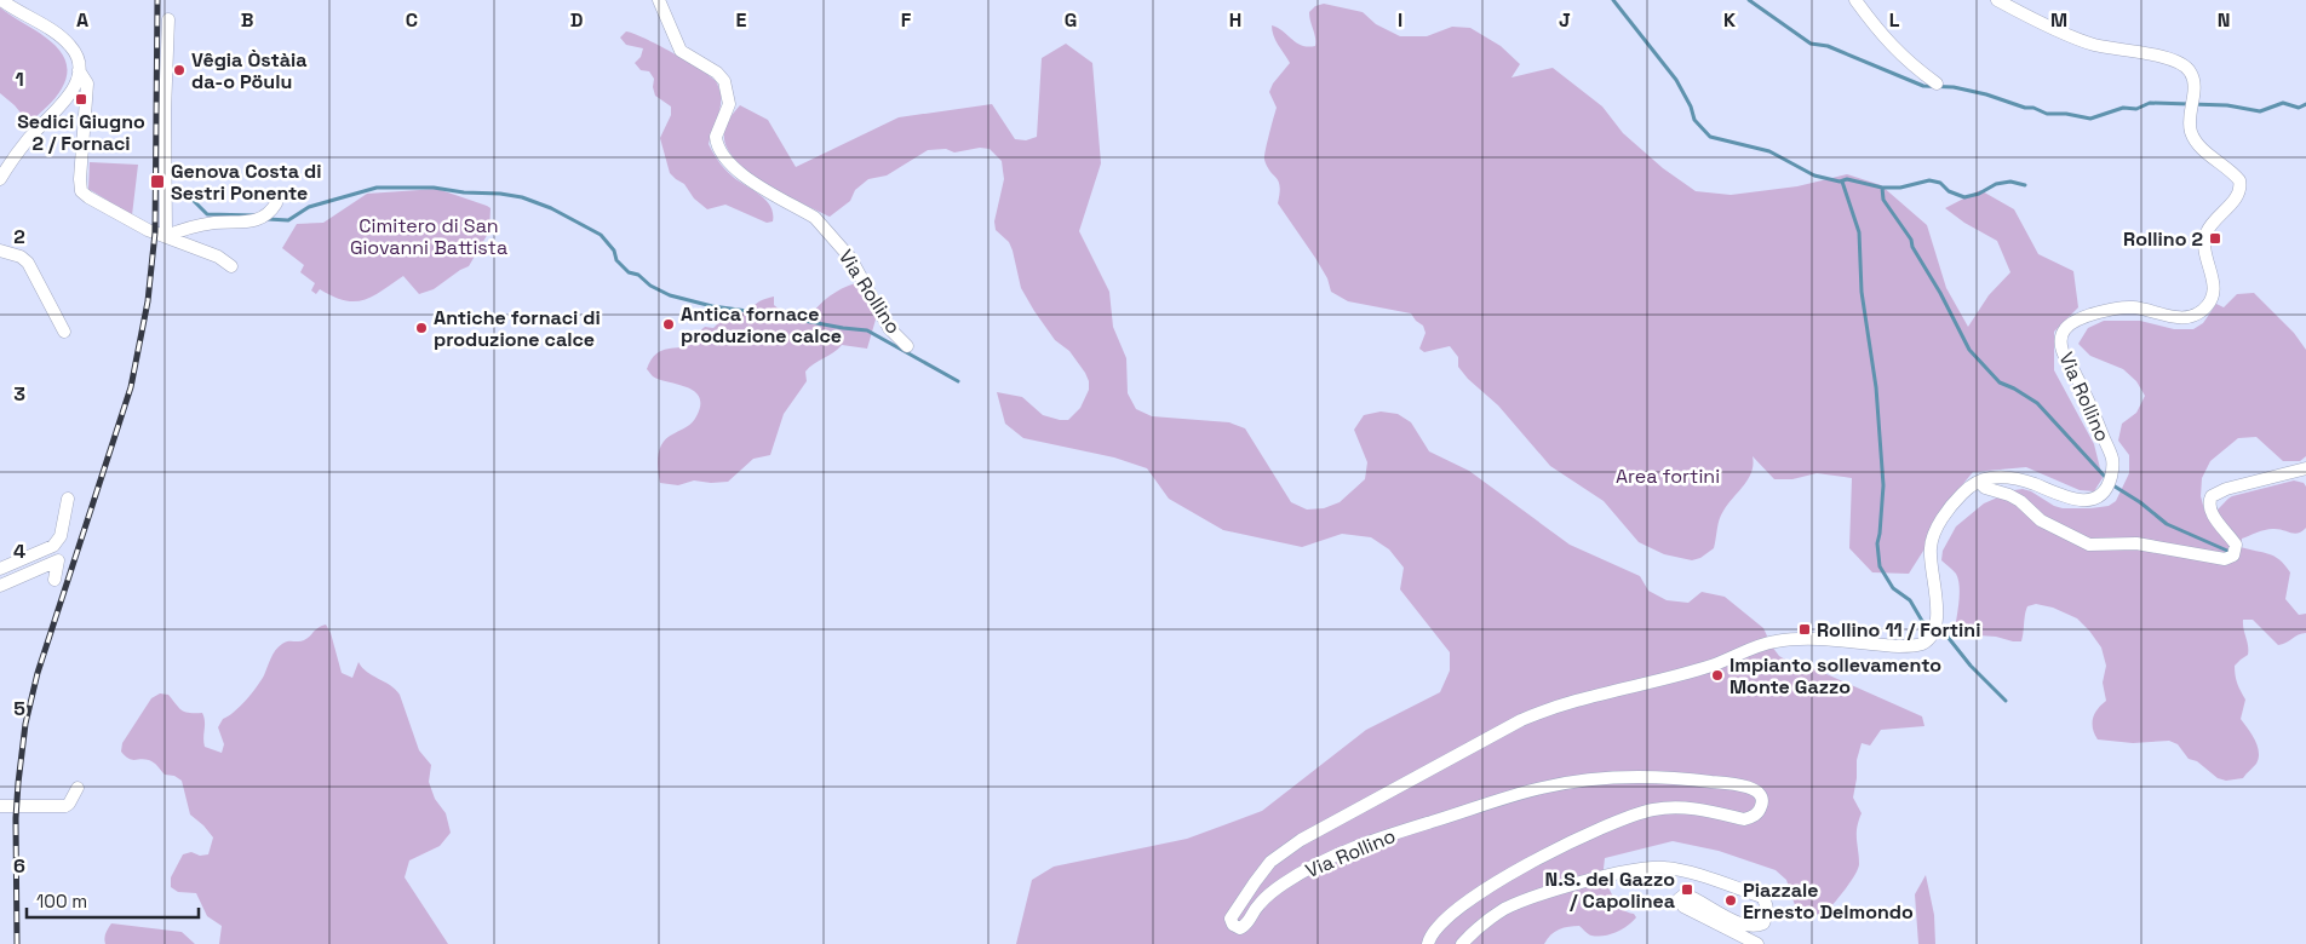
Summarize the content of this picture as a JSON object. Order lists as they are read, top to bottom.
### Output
{
  "streets": {
    "street": ["Via Rollino"]
  },
  "parks": ["Cimitero di San Giovanni Battista", "Area fortini"],
  "places": {
    "other": [
      "Vêgia Òstàia da-o Pöulu",
      "Antica fornace produzione calce",
      "Antiche fornaci di produzione calce",
      "Impianto sollevamento Monte Gazzo",
      "Piazzale Ernesto Delmondo"
    ],
    "transit": [
      "Sedici Giugno 2 / Fornaci",
      "Genova Costa di Sestri Ponente",
      "Rollino 2",
      "Rollino 11 / Fortini",
      "N.S. del Gazzo / Capolinea"
    ]
  },
  "scale_bar": "100 m",
  "grid": {
    "columns": [
      "A",
      "B",
      "C",
      "D",
      "E",
      "F",
      "G",
      "H",
      "I",
      "J",
      "K",
      "L",
      "M",
      "N"
    ],
    "rows": [
      "1",
      "2",
      "3",
      "4",
      "5",
      "6"
    ]
  }
}
